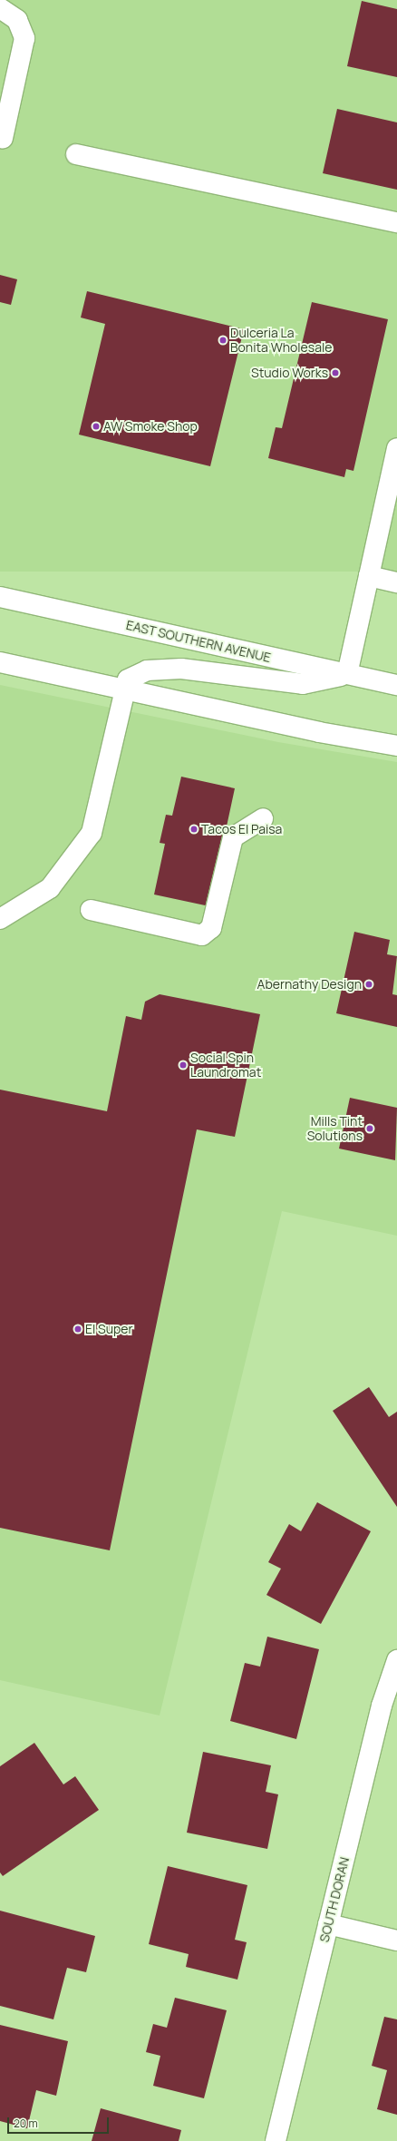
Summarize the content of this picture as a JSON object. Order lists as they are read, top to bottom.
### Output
{
  "streets": {
    "main road": ["EAST SOUTHERN AVENUE", "SOUTH DORAN"]
  },
  "places": [
    "Dulceria La Bonita Wholesale",
    "Studio Works",
    "AW Smoke Shop",
    "Tacos El Paisa",
    "Abernathy Design",
    "Social Spin Laundromat",
    "Mills Tint Solutions",
    "El Super"
  ],
  "scale_bar": "20 m"
}
